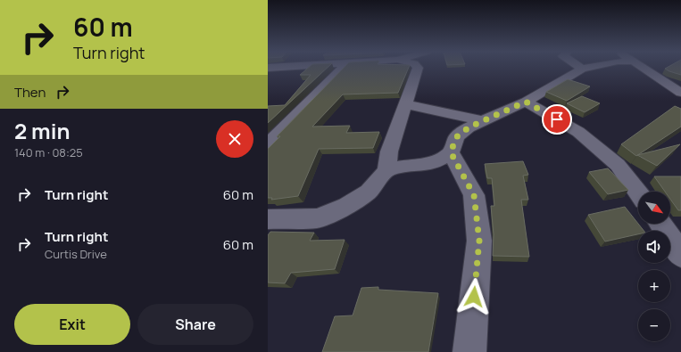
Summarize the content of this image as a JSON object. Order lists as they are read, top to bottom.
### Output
{
  "north": "bottom right",
  "page": {
    "turn": ["60 m", "Turn right"],
    "then": "Then",
    "heading": ["2 min", "140 m · 08:25"],
    "list": [
      {
        "name": "Turn right",
        "value": "60 m"
      },
      {
        "name": "Turn right",
        "note": "Curtis Drive",
        "value": "60 m"
      }
    ],
    "map_buttons": ["+", "−"],
    "buttons": ["Exit", "Share"]
  }
}
